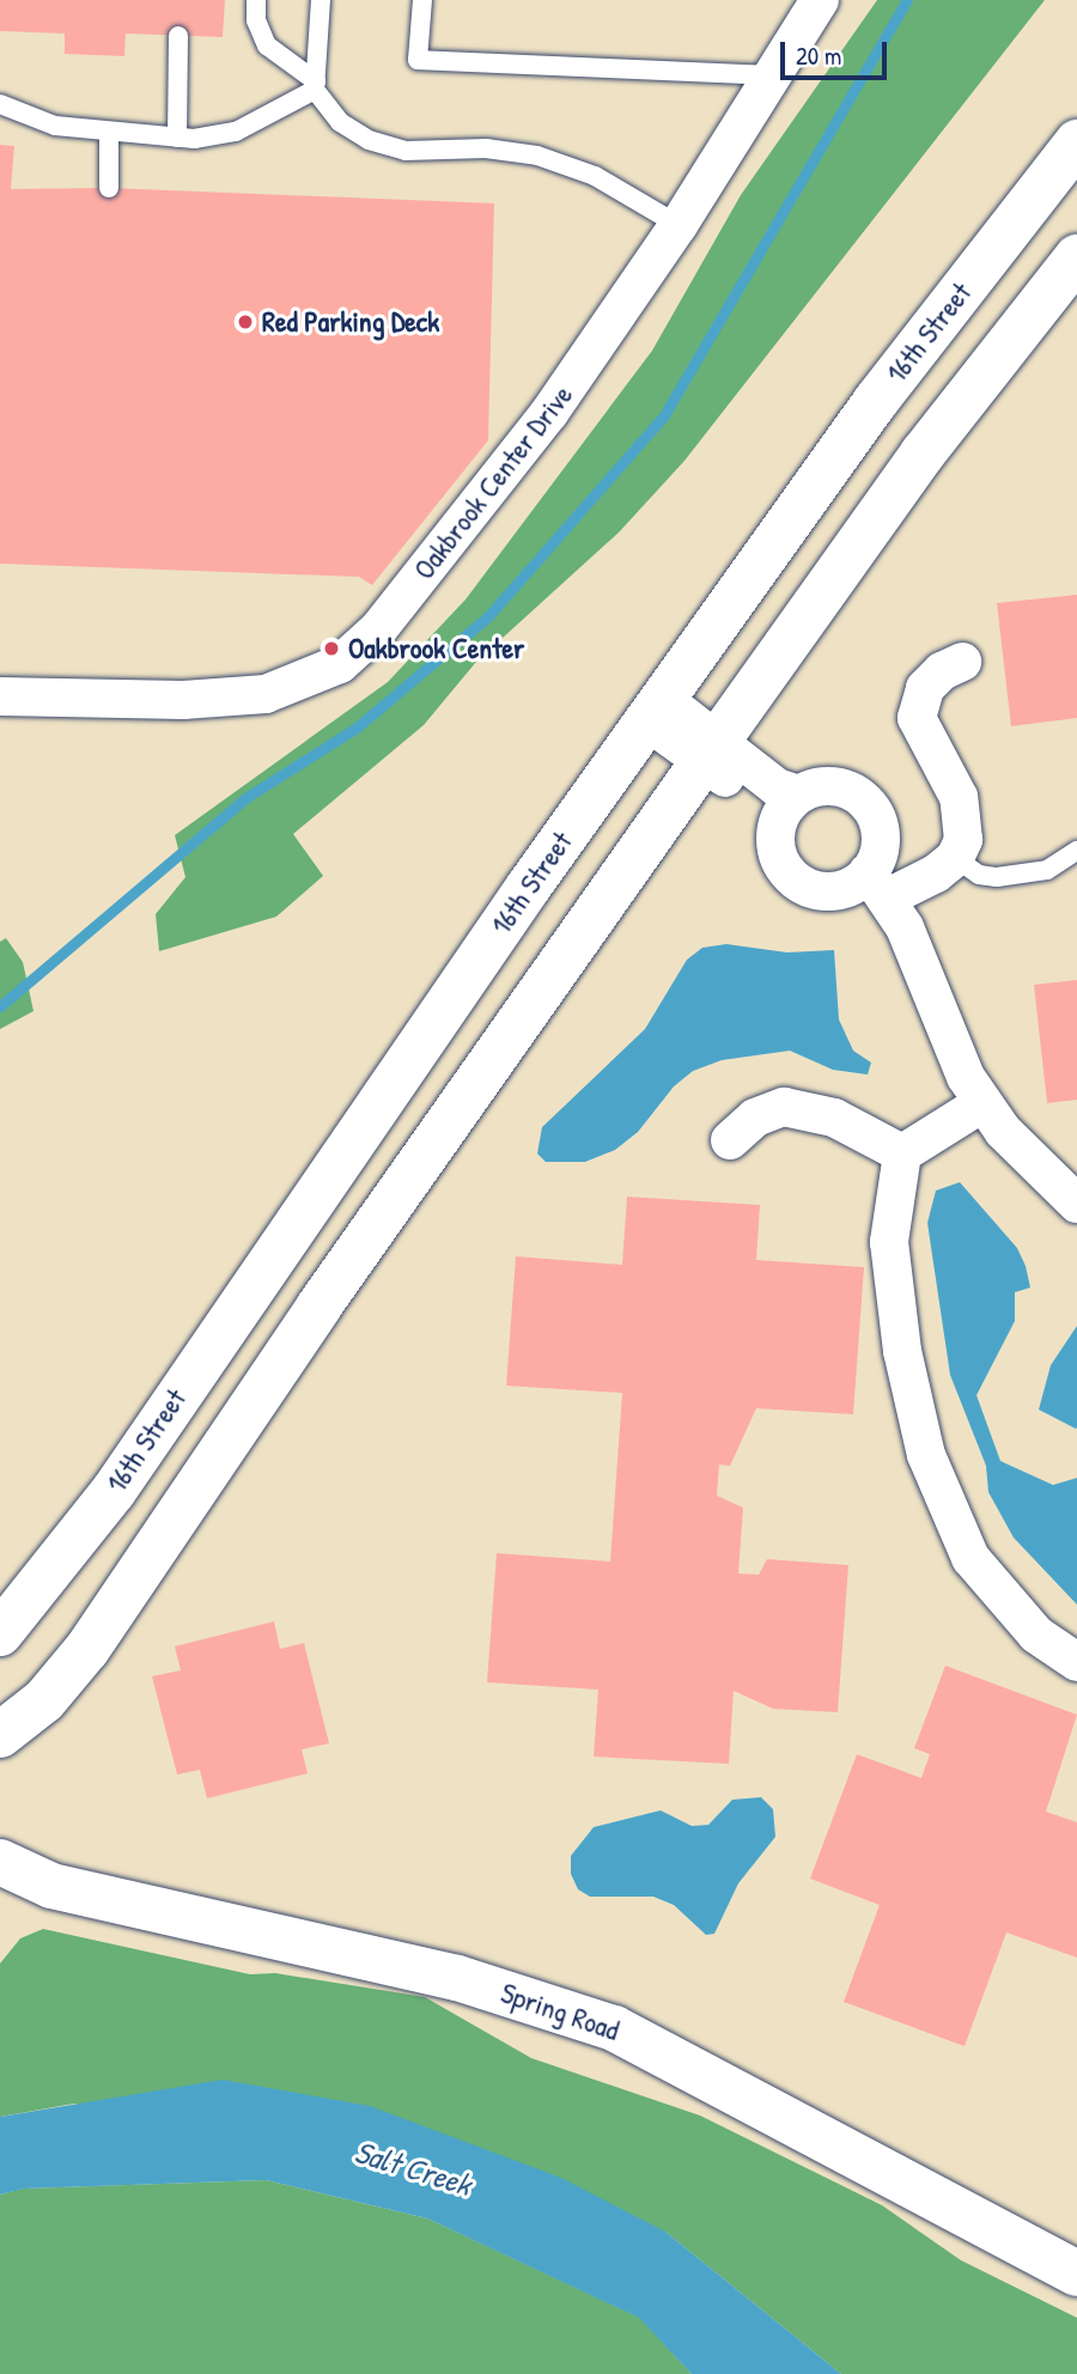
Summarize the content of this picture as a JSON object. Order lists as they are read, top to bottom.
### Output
{
  "streets": {
    "street": ["16th Street", "Oakbrook Center Drive", "Spring Road"]
  },
  "water": ["Salt Creek"],
  "places": ["Red Parking Deck", "Oakbrook Center"],
  "scale_bar": "20 m"
}
